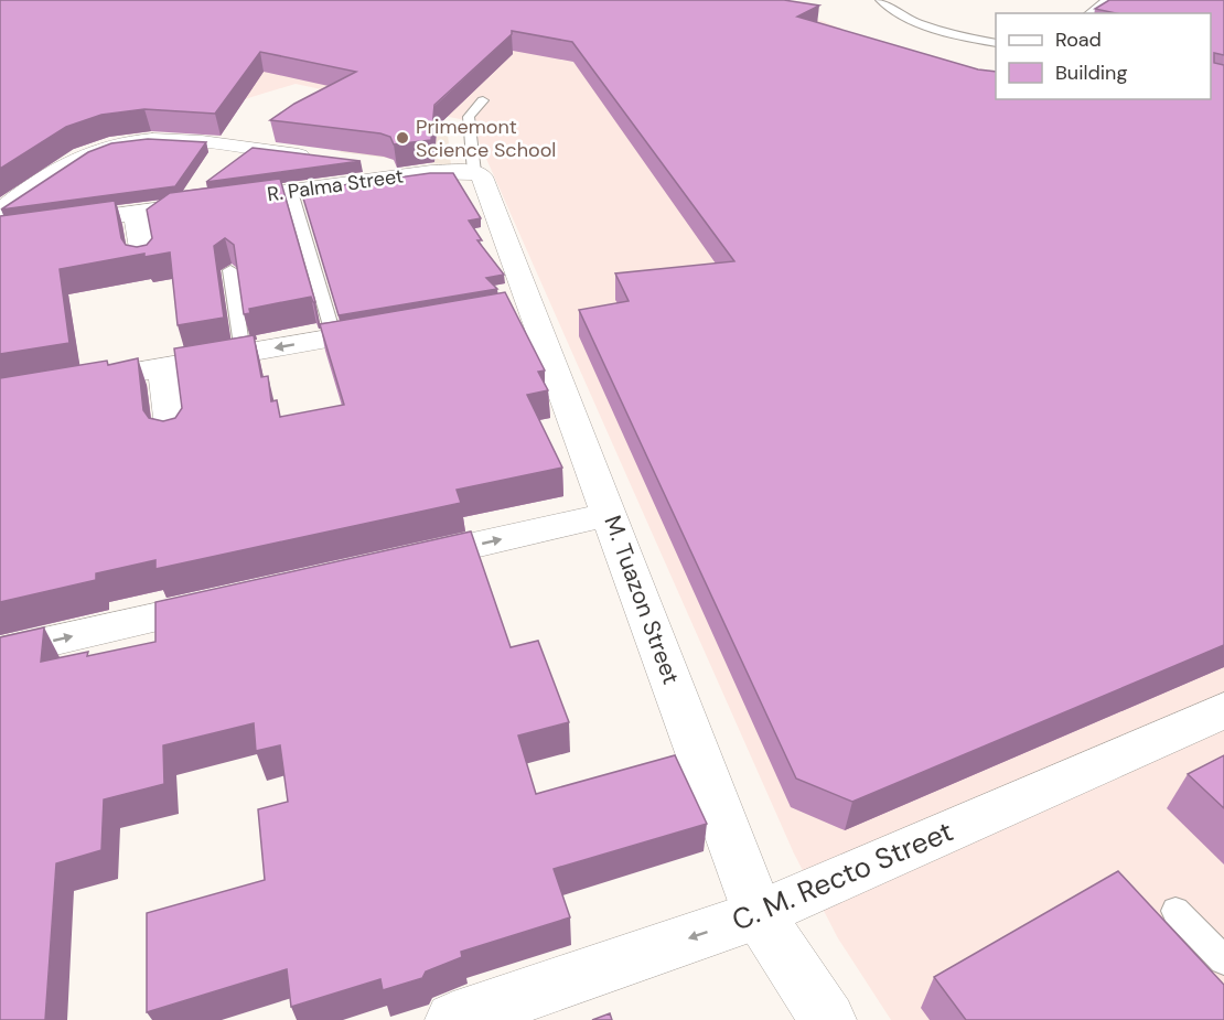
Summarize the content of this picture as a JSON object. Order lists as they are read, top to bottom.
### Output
{
  "streets": {
    "street": ["R. Palma Street", "M. Tuazon Street", "C. M. Recto Street"]
  },
  "crossings": [
    ["R. Palma Street", "M. Tuazon Street"],
    ["M. Tuazon Street", "C. M. Recto Street"]
  ],
  "one_way": ["C. M. Recto Street"],
  "places": ["Primemont Science School"],
  "legend": ["Road", "Building"]
}
